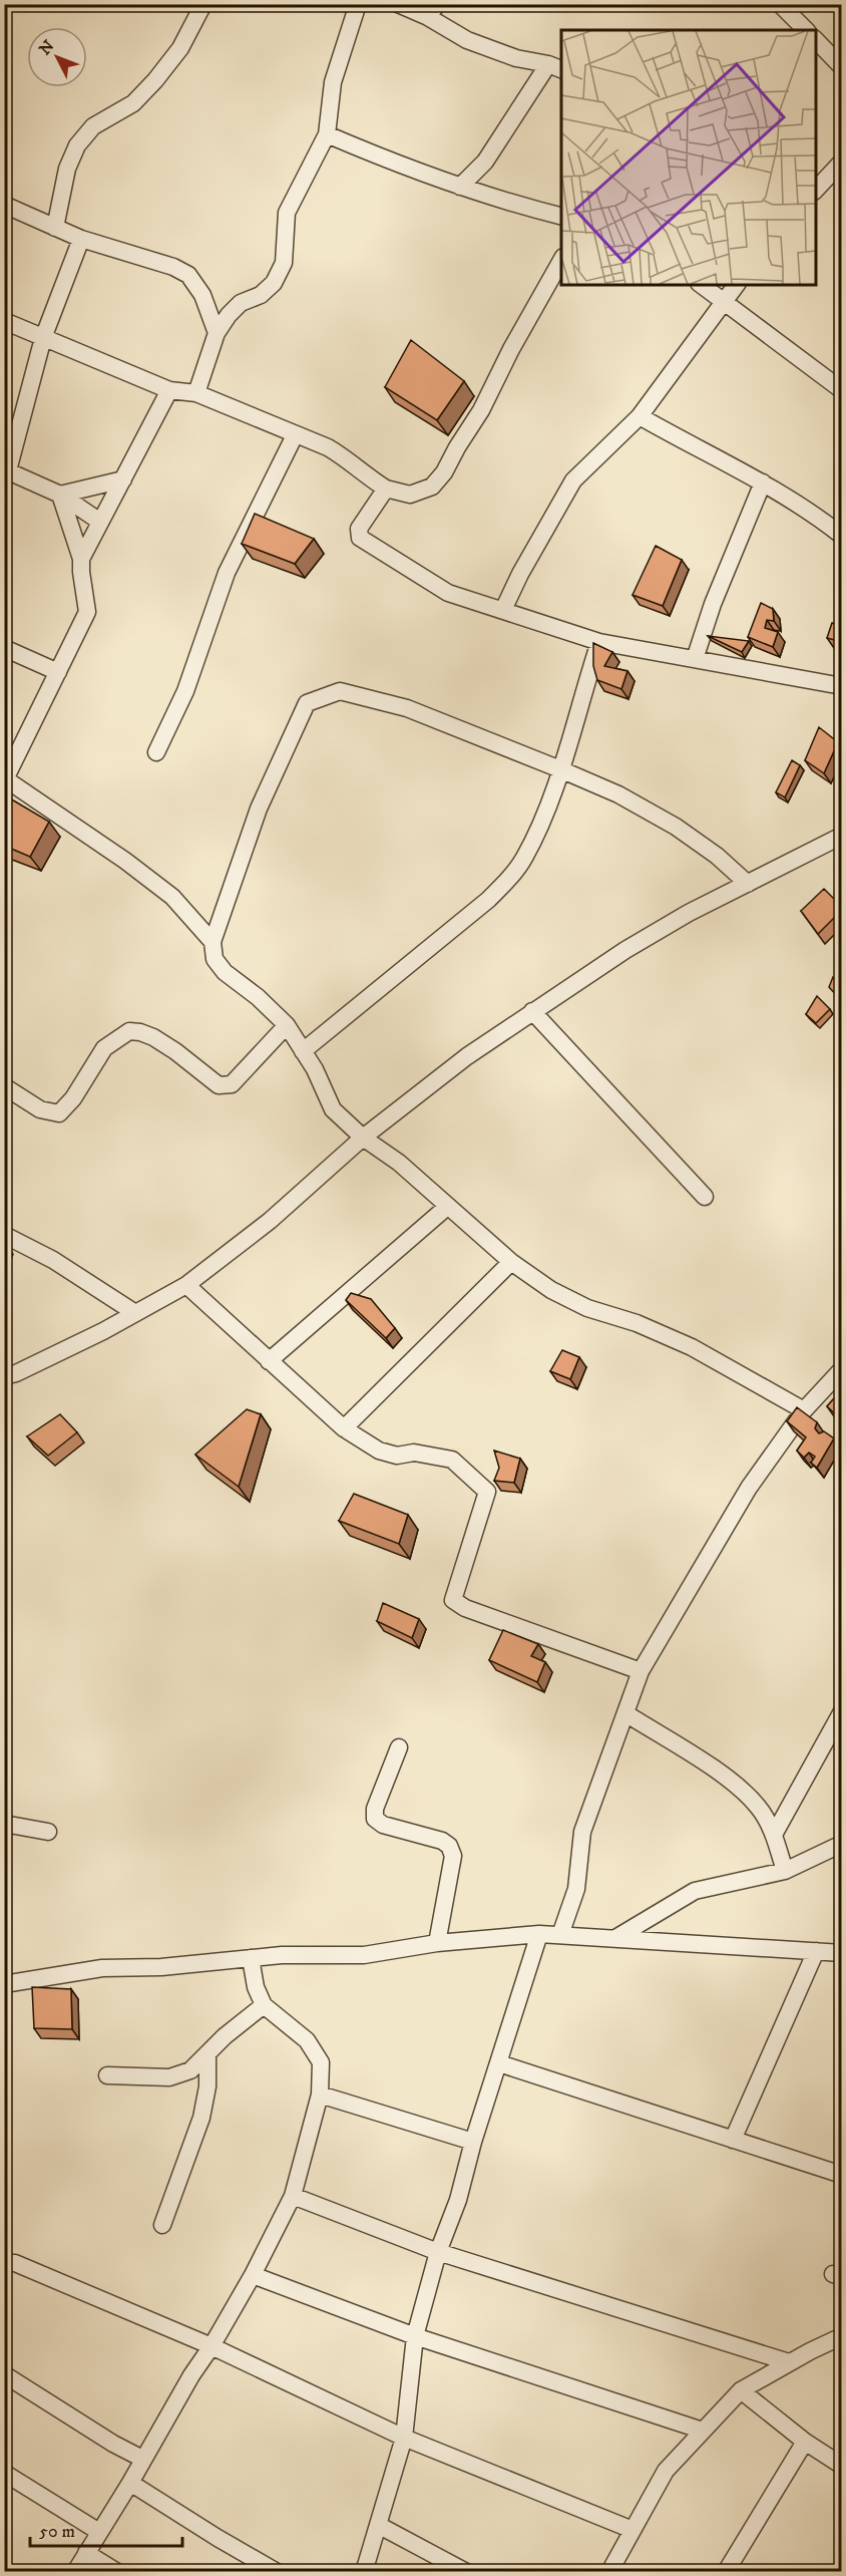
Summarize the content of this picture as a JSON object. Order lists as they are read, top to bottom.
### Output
{
  "scale_bar": "50 m",
  "north": "top left"
}
